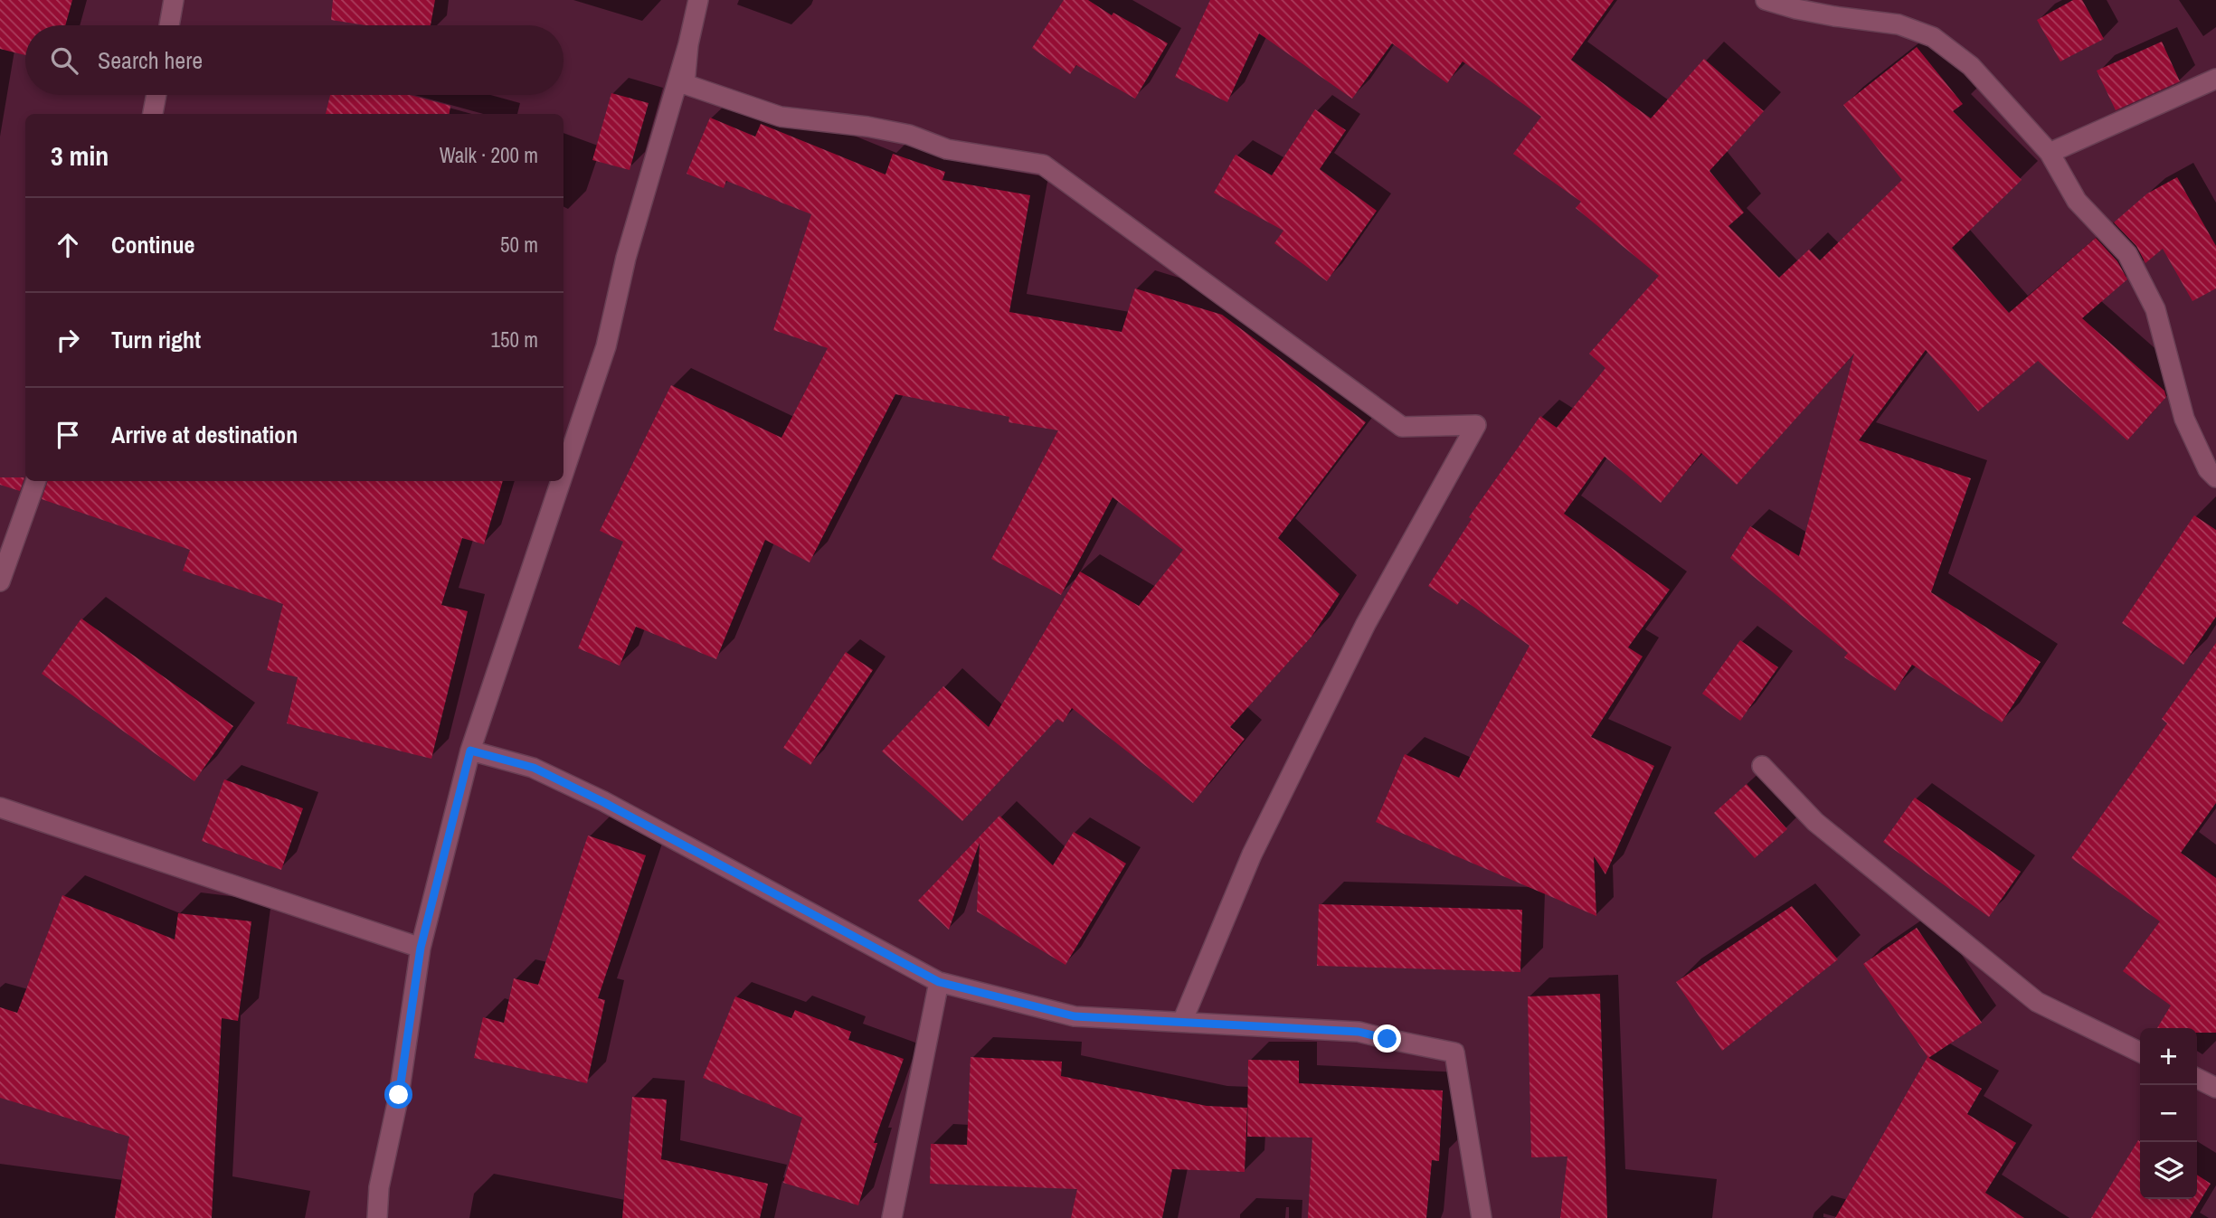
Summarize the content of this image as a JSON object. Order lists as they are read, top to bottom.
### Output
{
  "page": {
    "search": "Search here",
    "heading": ["3 min", "Walk · 200 m"],
    "list": [
      ["Continue", "50 m"],
      ["Turn right", "150 m"],
      "Arrive at destination"
    ],
    "map_buttons": ["+", "−"]
  }
}
